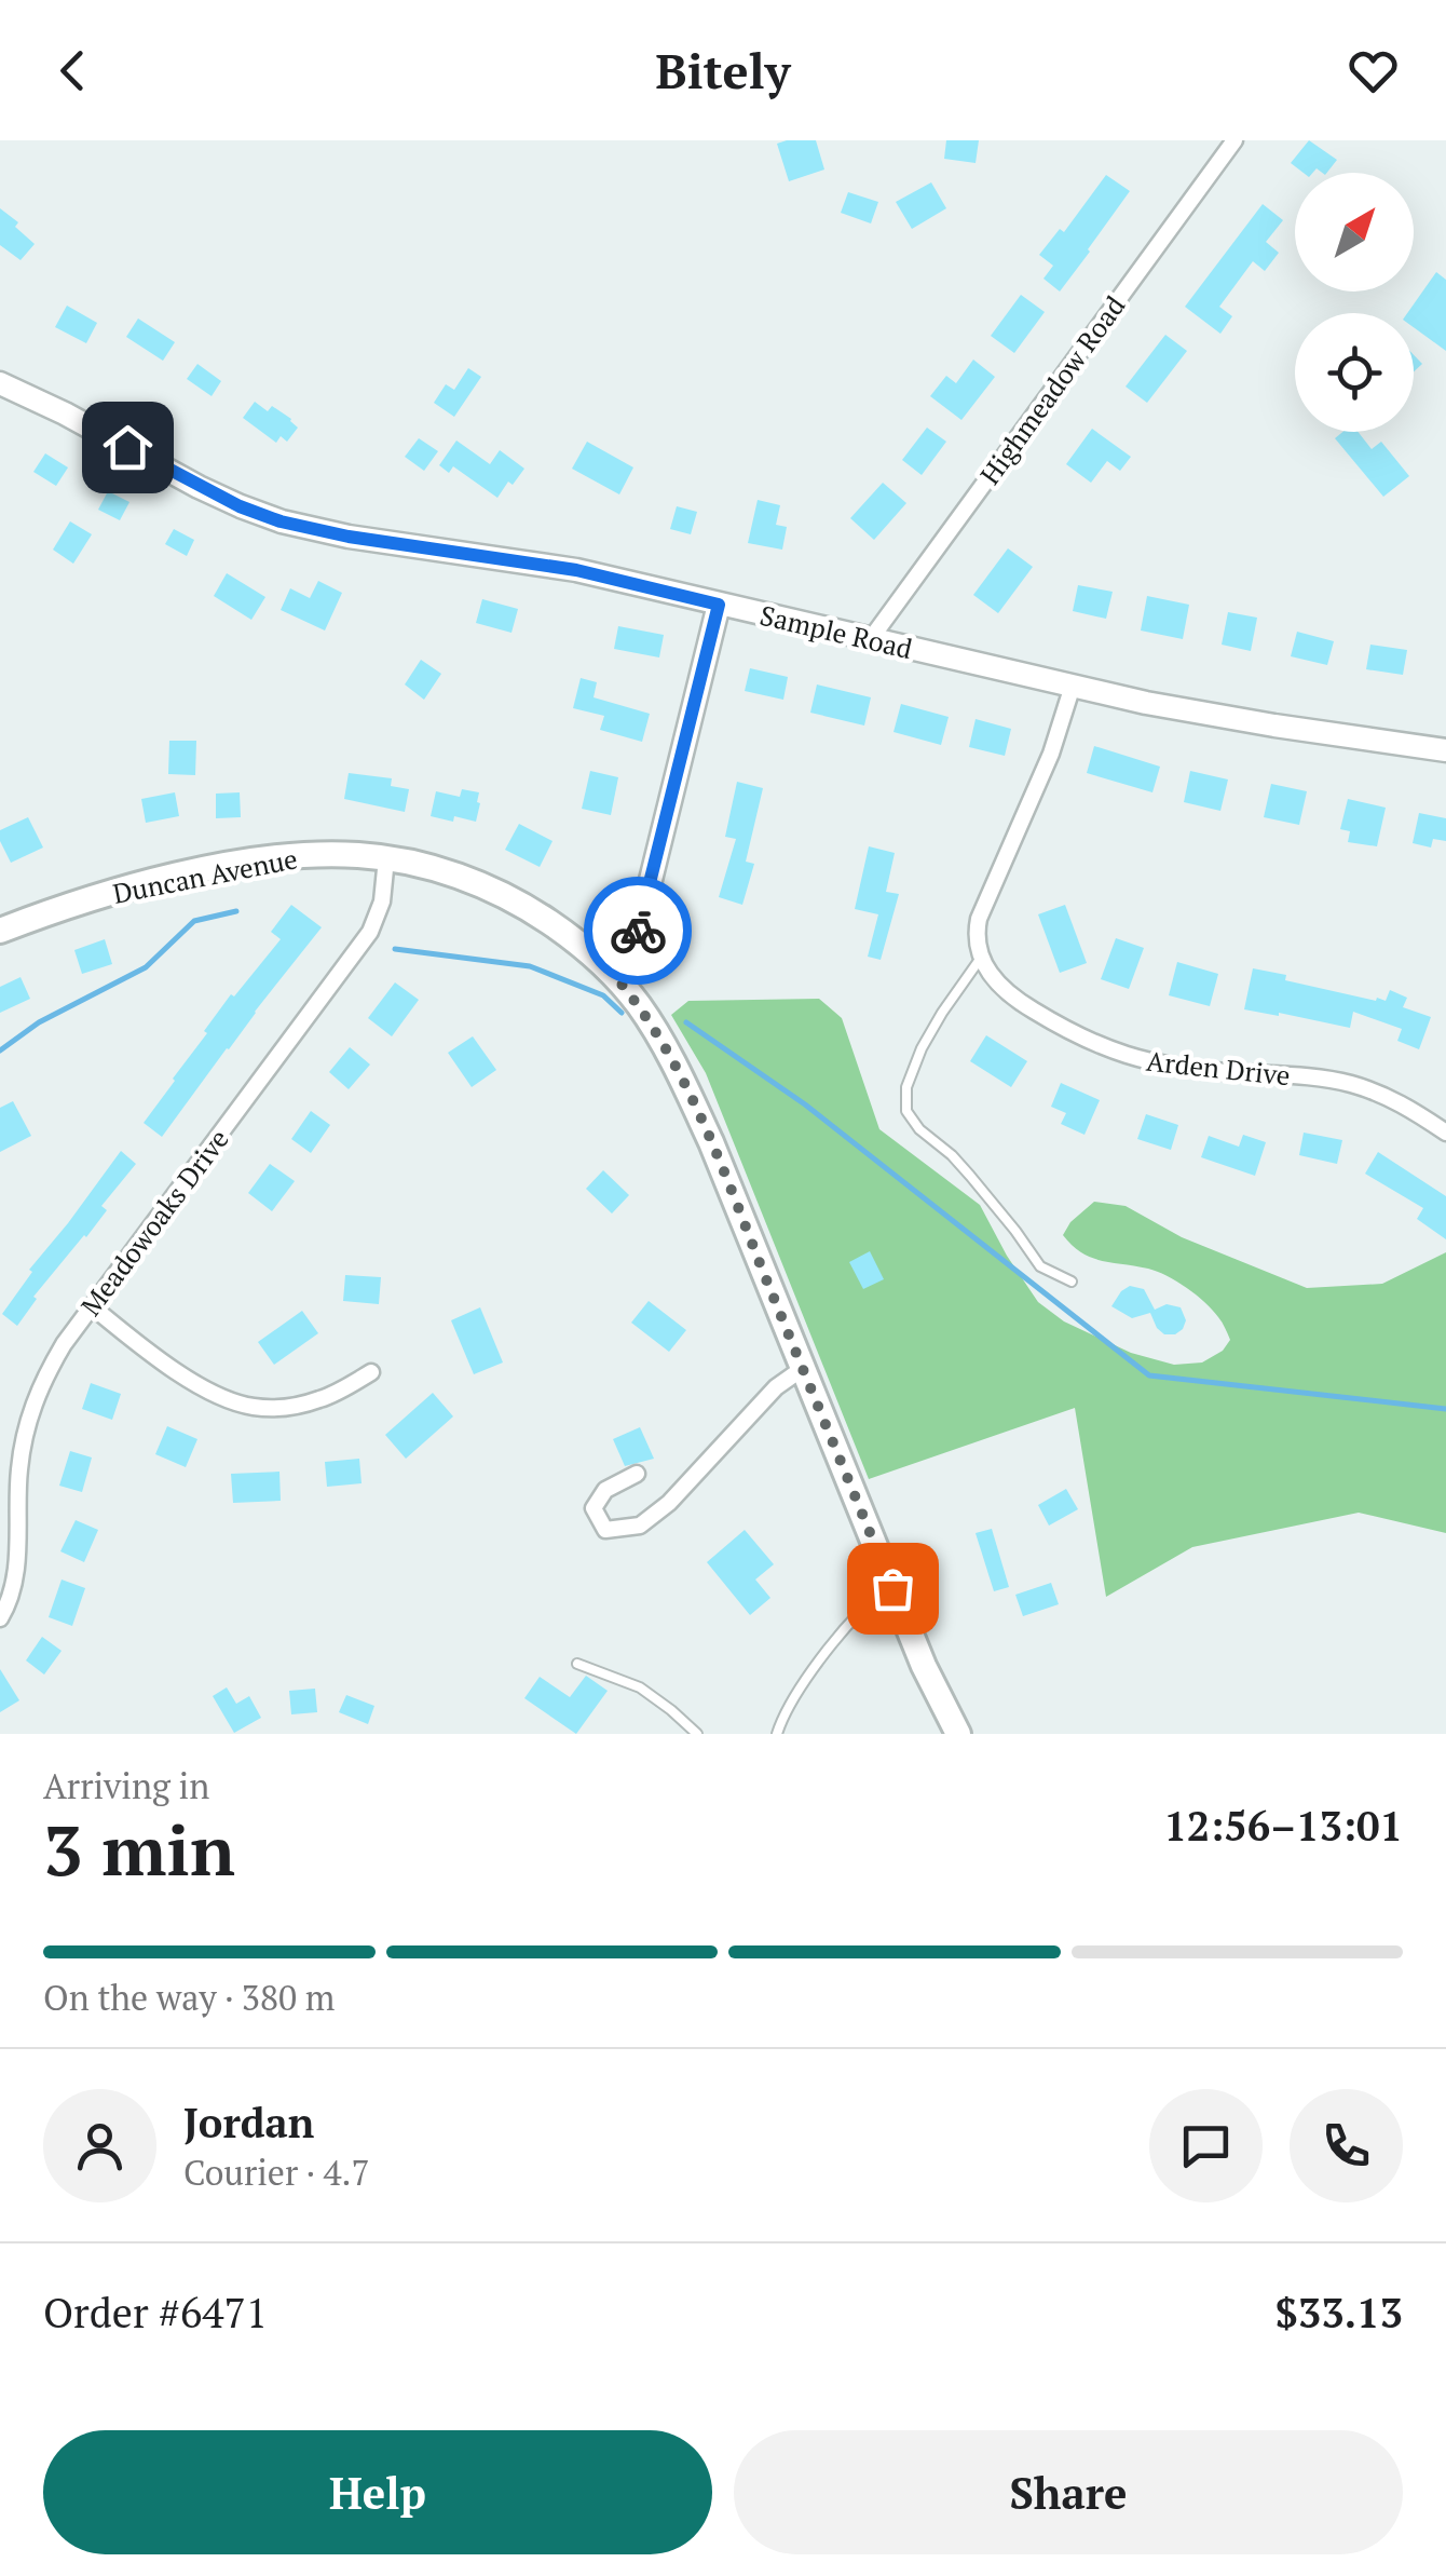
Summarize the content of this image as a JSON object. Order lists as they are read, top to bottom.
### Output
{
  "streets": {
    "main road": ["Duncan Avenue"],
    "street": [
      "Highmeadow Road",
      "Sample Road",
      "Arden Drive",
      "Meadowoaks Drive"
    ]
  },
  "crossings": [
    ["Highmeadow Road", "Sample Road"],
    ["Duncan Avenue", "Meadowoaks Drive"]
  ],
  "north": "top right",
  "page": {
    "header": "Bitely",
    "heading": ["3 min", "Arriving in", "12:56–13:01"],
    "panel": [
      "Jordan",
      "Courier · 4.7",
      "Order #6471",
      "$33.13"
    ],
    "bar": "On the way · 380 m",
    "buttons": ["Help", "Share"]
  }
}
